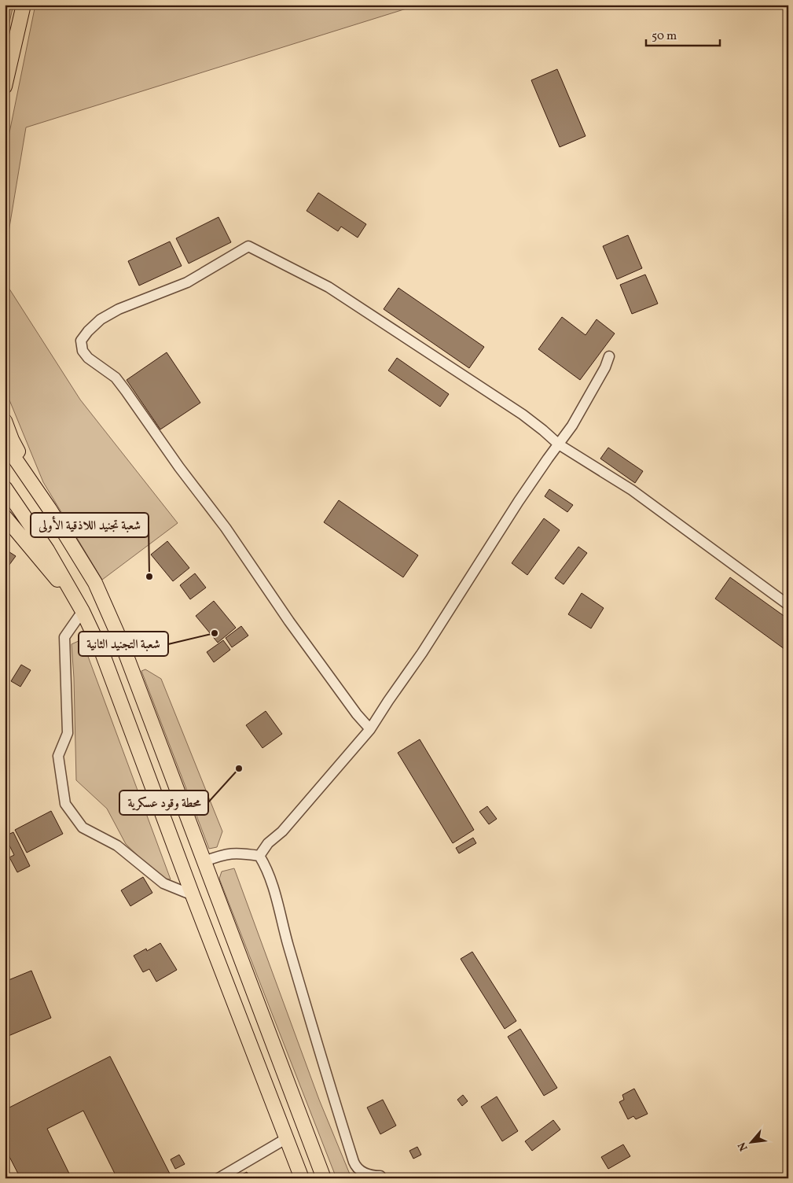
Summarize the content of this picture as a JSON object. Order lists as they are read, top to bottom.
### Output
{
  "places": ["شعبة تجنيد اللاذقية الأولى", "شعبة التجنيد الثانية", "محطة وقود عسكرية"],
  "scale_bar": "50 m",
  "north": "bottom left"
}
